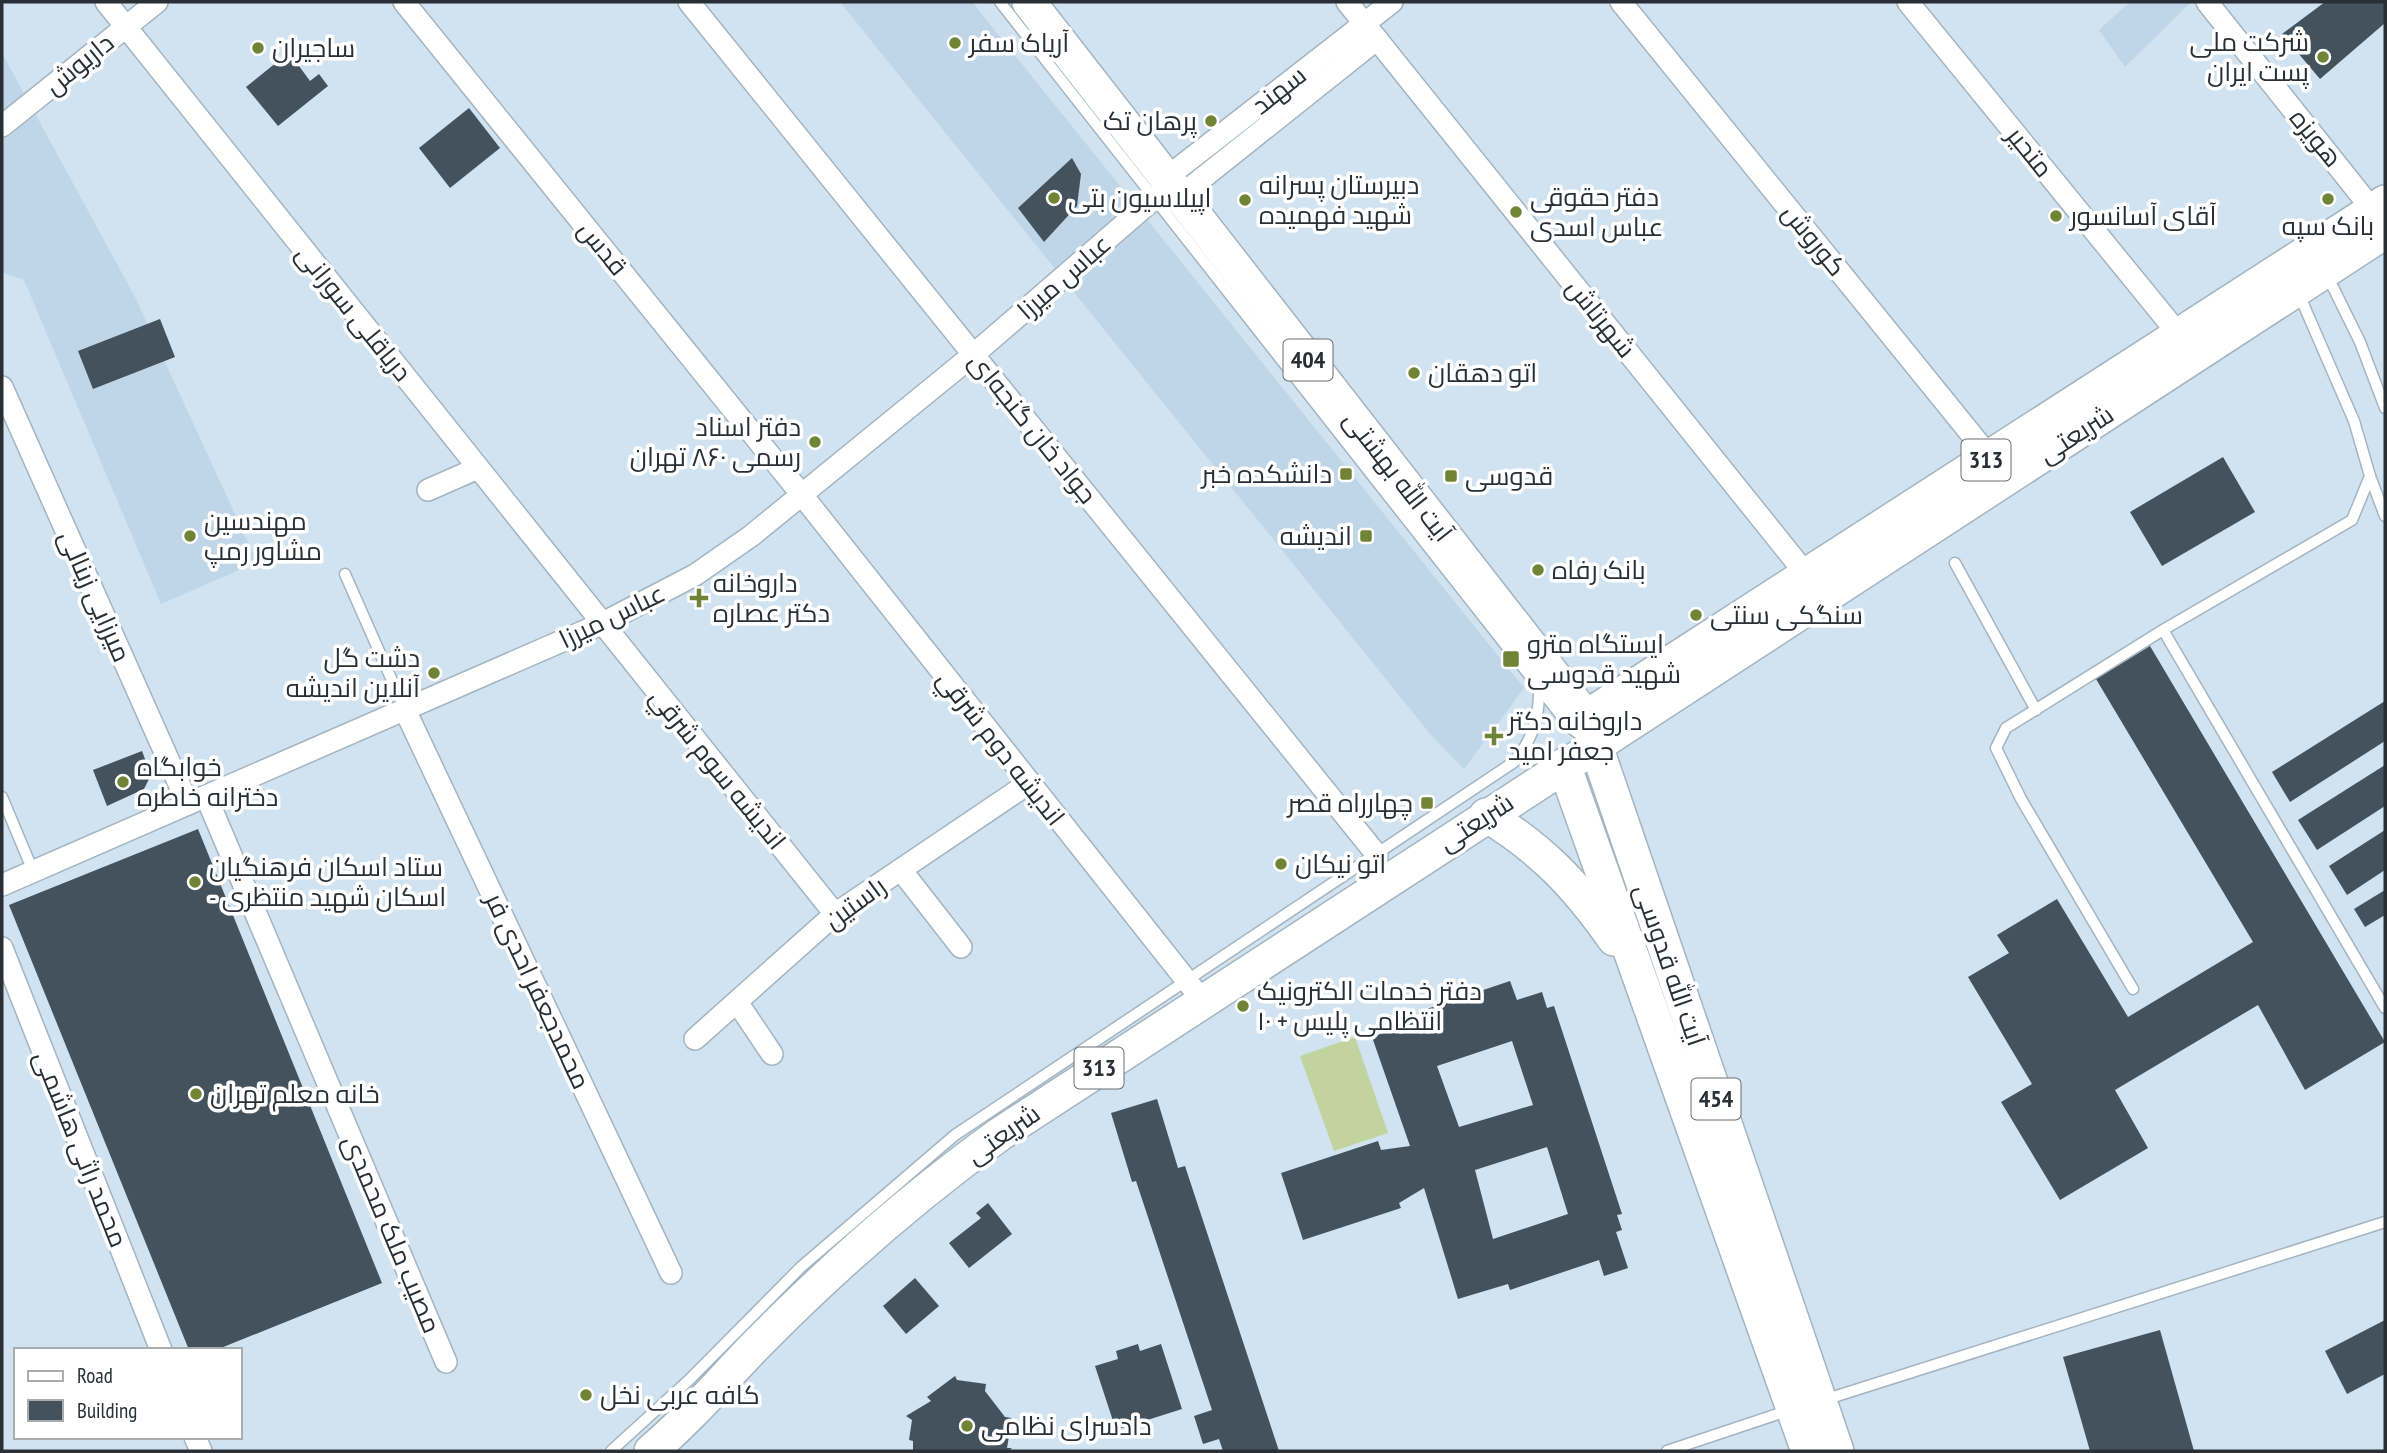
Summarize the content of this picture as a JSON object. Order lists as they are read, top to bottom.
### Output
{
  "streets": {
    "main road": [
      "404",
      "شریعتی",
      "313",
      "آیت الله بهشتی",
      "آیت الله قدوسی",
      "454"
    ],
    "street": [
      "داریوش",
      "هویزه",
      "متحیر",
      "کوروش",
      "قدس",
      "عباس میرزا",
      "دریاقلی سورانی",
      "شهرتاش",
      "جواد خان گنجه‌ای",
      "میرزایی زینالی",
      "انديشه دوم شرقي",
      "اندیشه سوم شرقي",
      "راستین",
      "محمدجعفر احدی فر",
      "محمد راثی هاشمی",
      "مصیب ملک محمدی"
    ]
  },
  "crossings": [
    ["داریوش", "دریاقلی سورانی"],
    ["هویزه", "شریعتی"],
    ["متحیر", "شریعتی"],
    ["کوروش", "شریعتی"],
    ["قدس", "عباس میرزا"],
    ["قدس", "انديشه دوم شرقي"],
    ["عباس میرزا", "دریاقلی سورانی"],
    ["عباس میرزا", "شهرتاش"],
    ["عباس میرزا", "جواد خان گنجه‌ای"],
    ["عباس میرزا", "آیت الله بهشتی"],
    ["عباس میرزا", "میرزایی زینالی"],
    ["عباس میرزا", "انديشه دوم شرقي"],
    ["عباس میرزا", "اندیشه سوم شرقي"],
    ["عباس میرزا", "محمدجعفر احدی فر"],
    ["عباس میرزا", "مصیب ملک محمدی"],
    ["دریاقلی سورانی", "اندیشه سوم شرقي"],
    ["شهرتاش", "شریعتی"],
    ["جواد خان گنجه‌ای", "شریعتی"],
    ["شریعتی", "آیت الله بهشتی"],
    ["شریعتی", "انديشه دوم شرقي"],
    ["شریعتی", "آیت الله قدوسی"],
    ["آیت الله بهشتی", "آیت الله قدوسی"],
    ["میرزایی زینالی", "مصیب ملک محمدی"],
    ["انديشه دوم شرقي", "راستین"],
    ["اندیشه سوم شرقي", "راستین"]
  ],
  "places": {
    "other": [
      "آریاک سفر",
      "ساجیران",
      "شرکت ملی پست ایران",
      "پرهان تک",
      "اپیلاسیون بتی",
      "بانک سپه",
      "دبیرستان پسرانه شهید فهمیده",
      "دفتر حقوقی عباس اسدی",
      "آقای آسانسور",
      "اتو دهقان",
      "دفتر اسناد رسمی ۸۶۰ تهران",
      "مهندسین مشاور رمپ",
      "بانک رفاه",
      "سنگکی سنتی",
      "دشت گل آنلاین اندیشه",
      "خوابگاه دخترانه خاطره",
      "اتو نیکان",
      "ستاد اسکان فرهنگیان - اسکان شهید منتظری",
      "دفتر خدمات الکترونیک انتظامی پلیس + ۱۰",
      "خانه معلم تهران",
      "کافه عربی نخل",
      "دادسرای نظامی"
    ],
    "transit": [
      "دانشکده خبر",
      "قدوسی",
      "اندیشه",
      "ایستگاه مترو شهید قدوسی",
      "چهارراه قصر"
    ],
    "health": ["داروخانه دکتر عصاره", "داروخانه دکتر جعفر امید"]
  },
  "legend": ["Road", "Building"]
}
